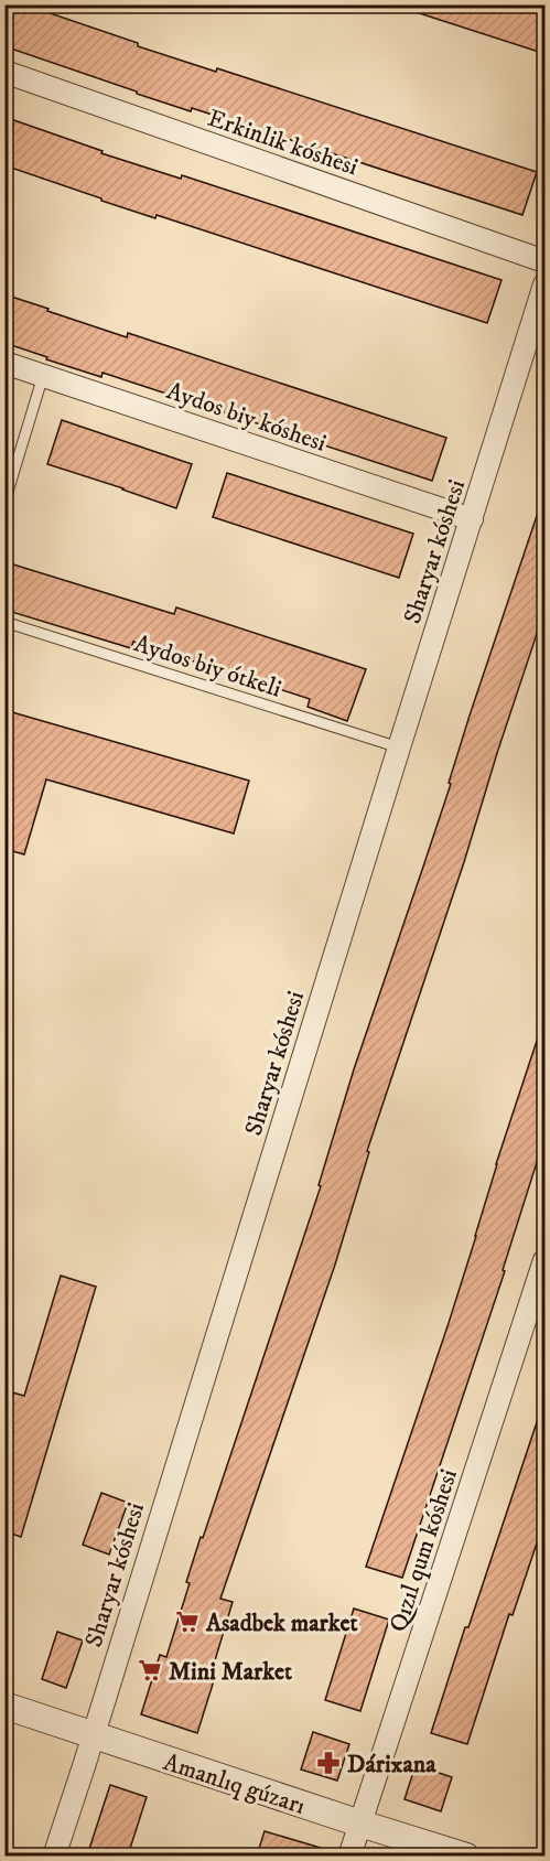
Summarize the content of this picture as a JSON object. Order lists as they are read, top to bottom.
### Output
{
  "streets": {
    "street": [
      "Erkinlik kóshesi",
      "Aydos biy kóshesi",
      "Sharyar kóshesi",
      "Qızıl qum kóshesi",
      "Amanlıq gúzarı"
    ],
    "lane": ["Aydos biy ótkeli"]
  },
  "crossings": [
    ["Aydos biy kóshesi", "Sharyar kóshesi"],
    ["Sharyar kóshesi", "Aydos biy ótkeli"],
    ["Sharyar kóshesi", "Amanlıq gúzarı"],
    ["Qızıl qum kóshesi", "Amanlıq gúzarı"]
  ],
  "places": {
    "supermarket": ["Asadbek market", "Mini Market"],
    "pharmacy": ["Dárixana"]
  }
}
